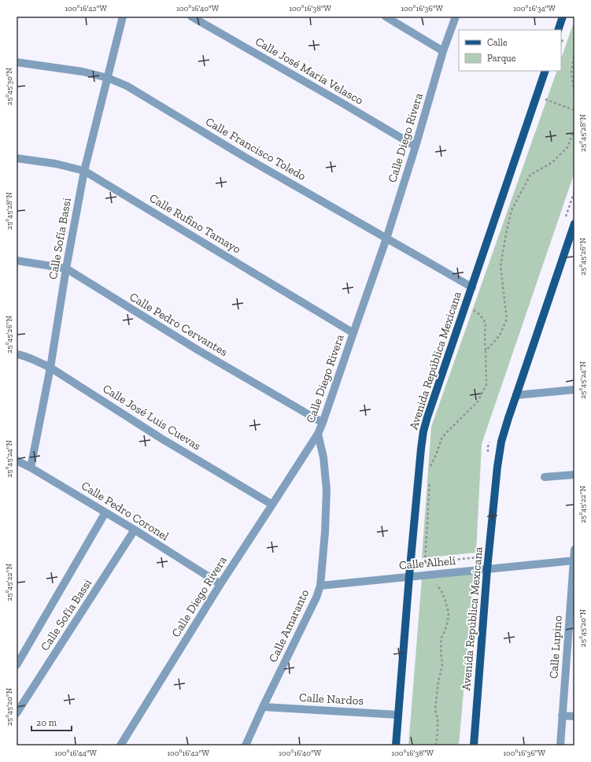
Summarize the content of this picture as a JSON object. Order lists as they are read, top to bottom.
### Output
{
  "streets": {
    "main road": ["Avenida República Mexicana"],
    "street": [
      "Calle José María Velasco",
      "Calle Diego Rivera",
      "Calle Francisco Toledo",
      "Calle Rufino Tamayo",
      "Calle Sofía Bassi",
      "Calle Pedro Cervantes",
      "Calle José Luis Cuevas",
      "Calle Pedro Coronel",
      "Calle Alhelí",
      "Calle Amaranto",
      "Calle Lupino",
      "Calle Nardos"
    ]
  },
  "crossings": [
    ["Calle José María Velasco", "Calle Diego Rivera"],
    ["Calle Diego Rivera", "Calle Francisco Toledo"],
    ["Calle Diego Rivera", "Calle Rufino Tamayo"],
    ["Calle Diego Rivera", "Calle Pedro Cervantes"],
    ["Calle Diego Rivera", "Calle José Luis Cuevas"],
    ["Calle Diego Rivera", "Calle Pedro Coronel"],
    ["Calle Diego Rivera", "Calle Amaranto"],
    ["Calle Francisco Toledo", "Calle Sofía Bassi"],
    ["Calle Francisco Toledo", "Avenida República Mexicana"],
    ["Calle Rufino Tamayo", "Calle Sofía Bassi"],
    ["Calle Sofía Bassi", "Calle Pedro Cervantes"],
    ["Calle Sofía Bassi", "Calle José Luis Cuevas"],
    ["Calle Sofía Bassi", "Calle Pedro Coronel"],
    ["Avenida República Mexicana", "Calle Alhelí"],
    ["Avenida República Mexicana", "Calle Nardos"],
    ["Calle Alhelí", "Calle Amaranto"],
    ["Calle Alhelí", "Calle Lupino"],
    ["Calle Amaranto", "Calle Nardos"]
  ],
  "legend": ["Calle", "Parque"],
  "scale_bar": "20 m",
  "coordinates": [
    "100°16'42\"W",
    "100°16'40\"W",
    "100°16'38\"W",
    "100°16'36\"W",
    "100°16'34\"W",
    "25°45'30\"N",
    "25°45'28\"N",
    "25°45'26\"N",
    "25°45'24\"N",
    "25°45'22\"N",
    "25°45'20\"N",
    "100°16'44\"W"
  ]
}
